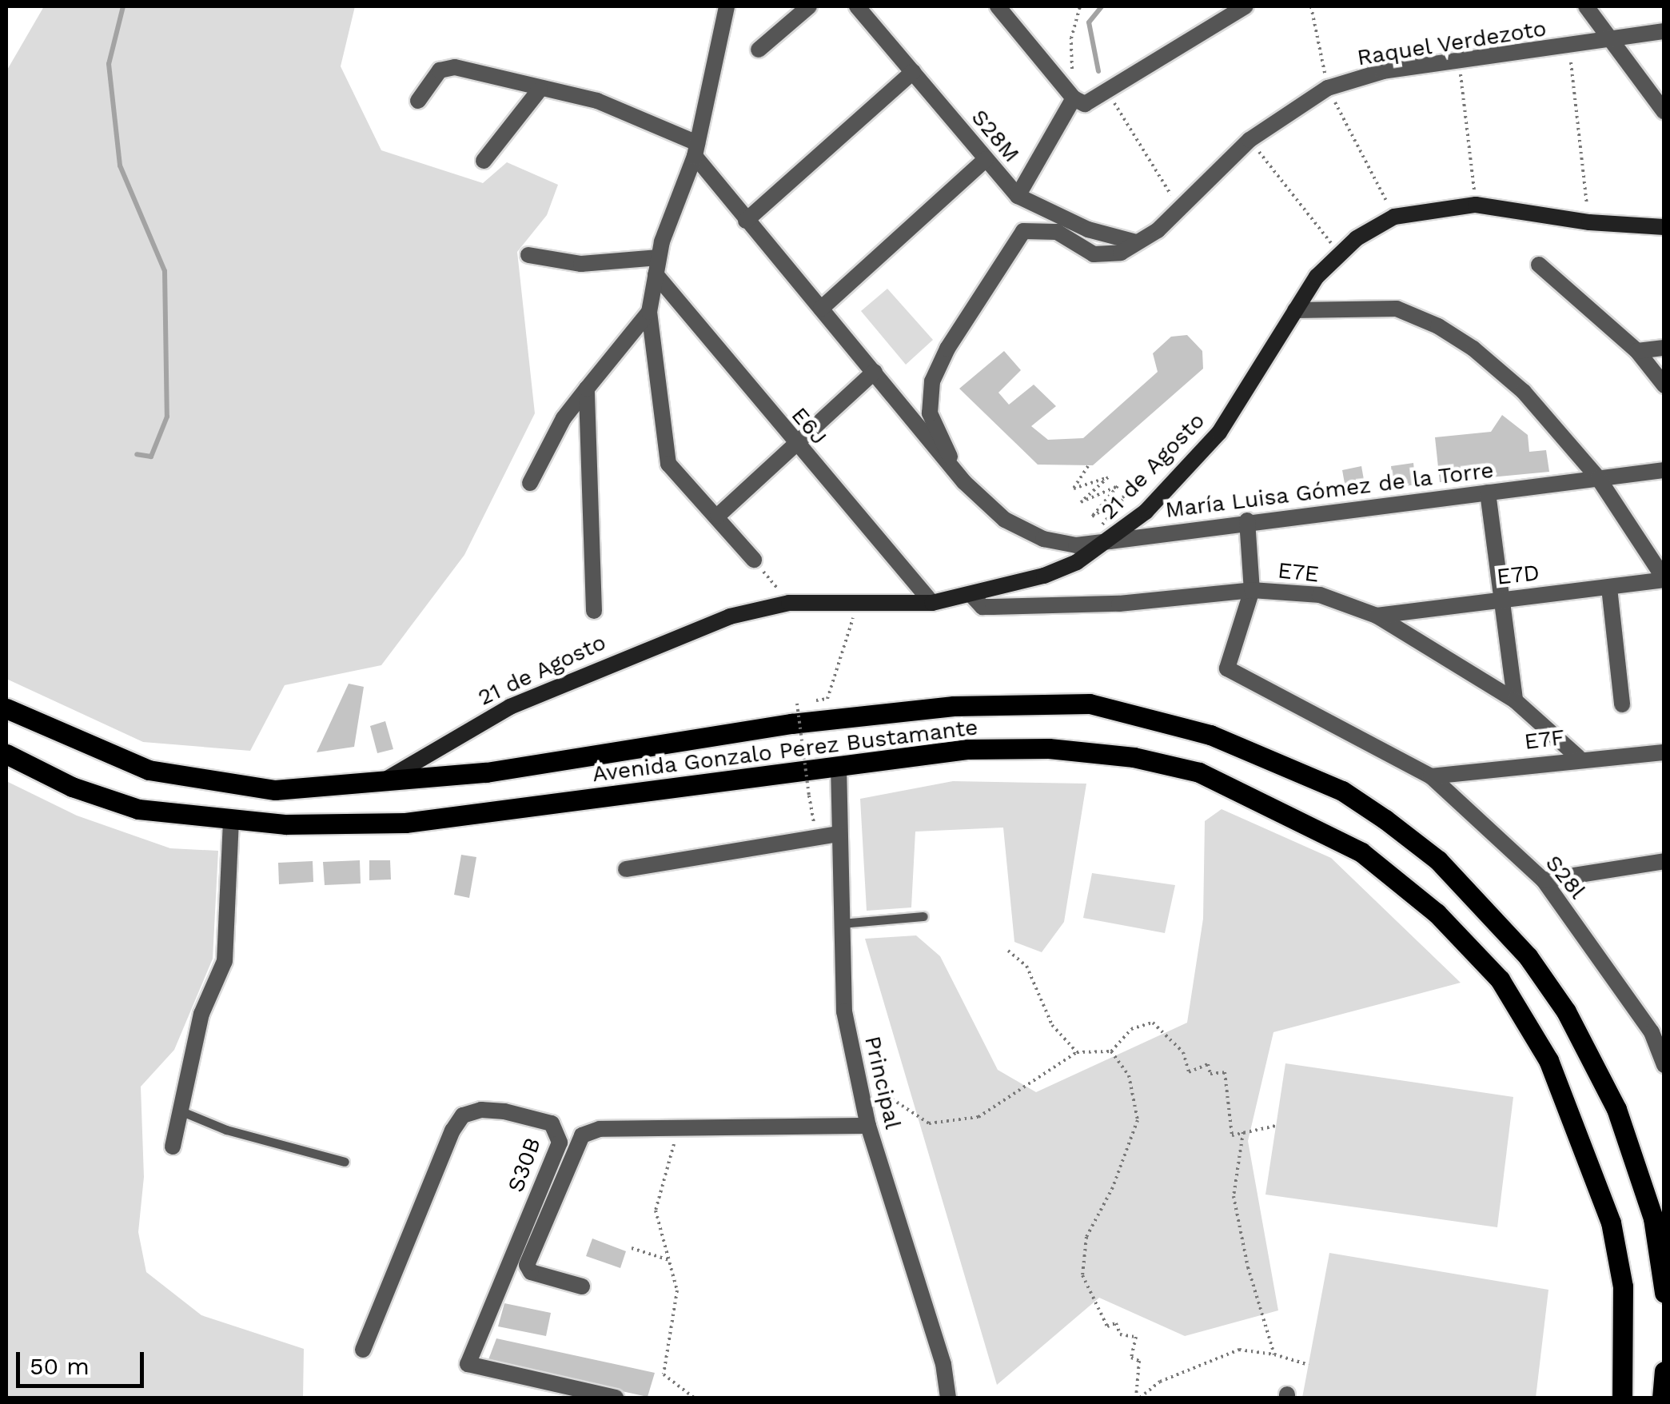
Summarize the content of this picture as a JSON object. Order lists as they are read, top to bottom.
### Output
{
  "streets": {
    "main road": ["Avenida Gonzalo Perez Bustamante"],
    "street": [
      "Raquel Verdezoto",
      "S28M",
      "E6J",
      "21 de Agosto",
      "María Luisa Gómez de la Torre",
      "E7E",
      "E7D",
      "E7F",
      "S28l",
      "Principal",
      "S30B"
    ]
  },
  "crossings": [
    ["Raquel Verdezoto", "S28M"],
    ["Raquel Verdezoto", "María Luisa Gómez de la Torre"],
    ["E6J", "21 de Agosto"],
    ["21 de Agosto", "María Luisa Gómez de la Torre"],
    ["21 de Agosto", "E7E"],
    ["21 de Agosto", "Avenida Gonzalo Perez Bustamante"],
    ["E7E", "E7D"],
    ["E7E", "E7F"],
    ["E7E", "S28l"],
    ["E7F", "S28l"],
    ["Avenida Gonzalo Perez Bustamante", "Principal"]
  ],
  "scale_bar": "50 m"
}
